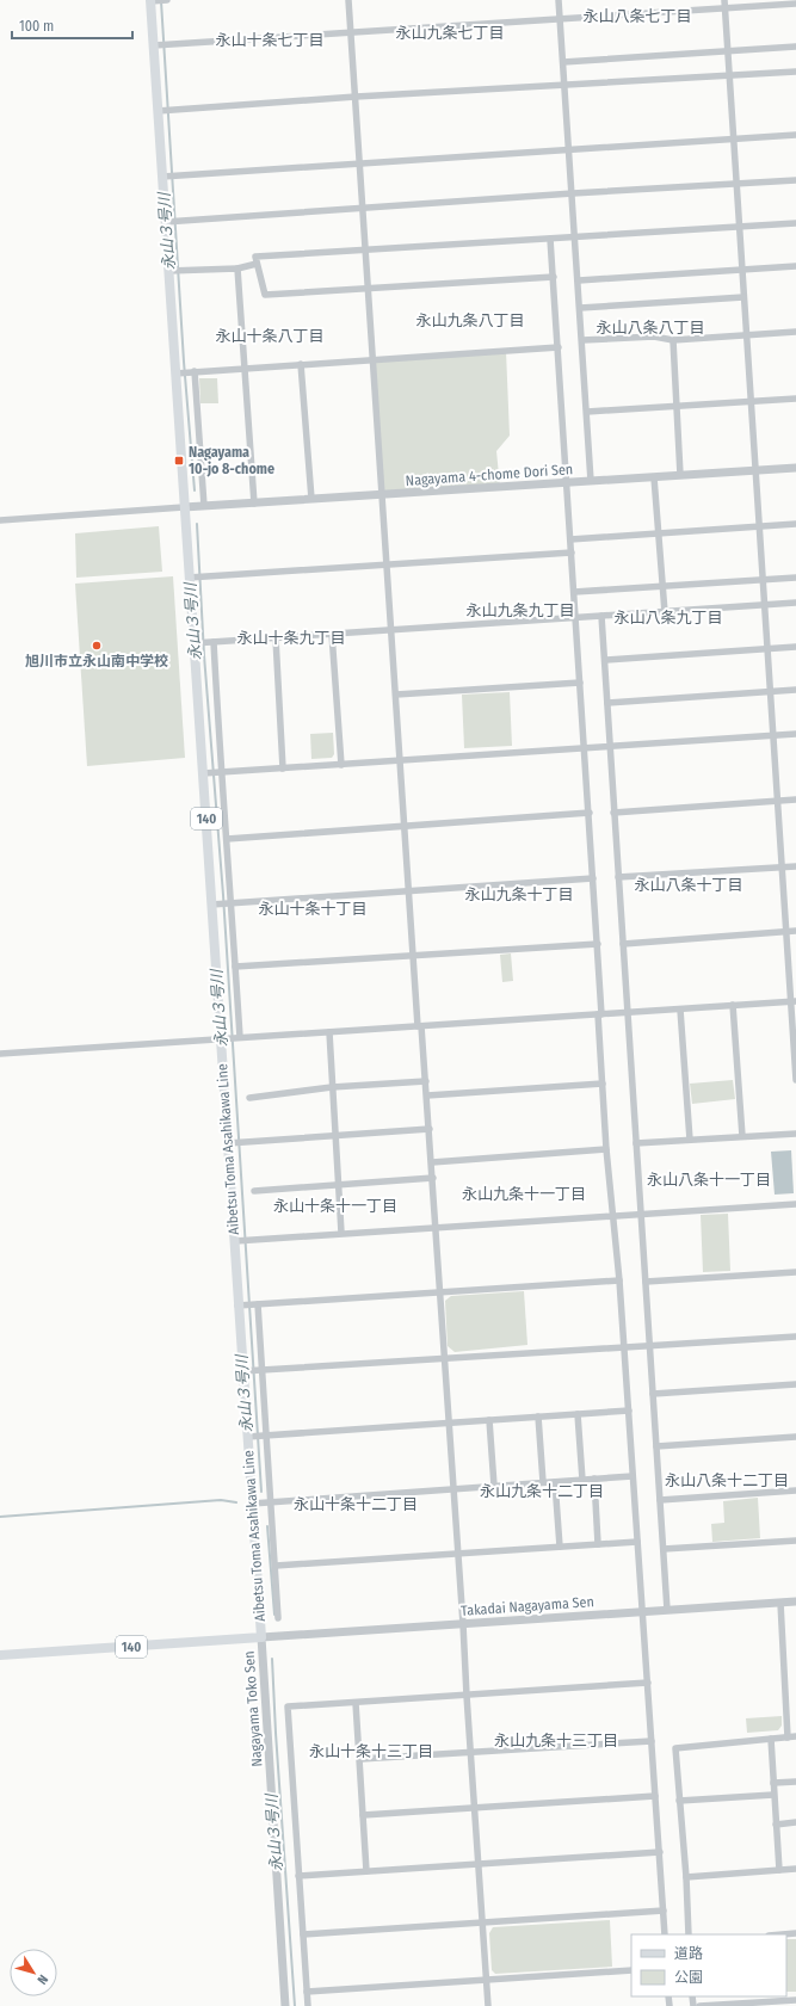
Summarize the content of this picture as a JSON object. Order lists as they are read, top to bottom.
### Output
{
  "streets": {
    "main road": ["140", "Aibetsu Toma Asahikawa Line"],
    "street": ["Nagayama 4-chome Dori Sen", "Takadai Nagayama Sen", "Nagayama Toko Sen"]
  },
  "crossings": [
    ["Nagayama 4-chome Dori Sen", "Aibetsu Toma Asahikawa Line"],
    ["Aibetsu Toma Asahikawa Line", "Takadai Nagayama Sen"],
    ["Aibetsu Toma Asahikawa Line", "Nagayama Toko Sen"],
    ["Takadai Nagayama Sen", "Nagayama Toko Sen"]
  ],
  "districts": [
    "永山八条七丁目",
    "永山九条七丁目",
    "永山十条七丁目",
    "永山九条八丁目",
    "永山八条八丁目",
    "永山十条八丁目",
    "永山九条九丁目",
    "永山八条九丁目",
    "永山十条九丁目",
    "永山八条十丁目",
    "永山九条十丁目",
    "永山十条十丁目",
    "永山八条十一丁目",
    "永山九条十一丁目",
    "永山十条十一丁目",
    "永山八条十二丁目",
    "永山九条十二丁目",
    "永山十条十二丁目",
    "永山九条十三丁目",
    "永山十条十三丁目"
  ],
  "water": ["永山３号川"],
  "places": {
    "transit": ["Nagayama 10-jo 8-chome"],
    "other": ["旭川市立永山南中学校"]
  },
  "legend": ["道路", "公園"],
  "scale_bar": "100 m",
  "north": "bottom right"
}
